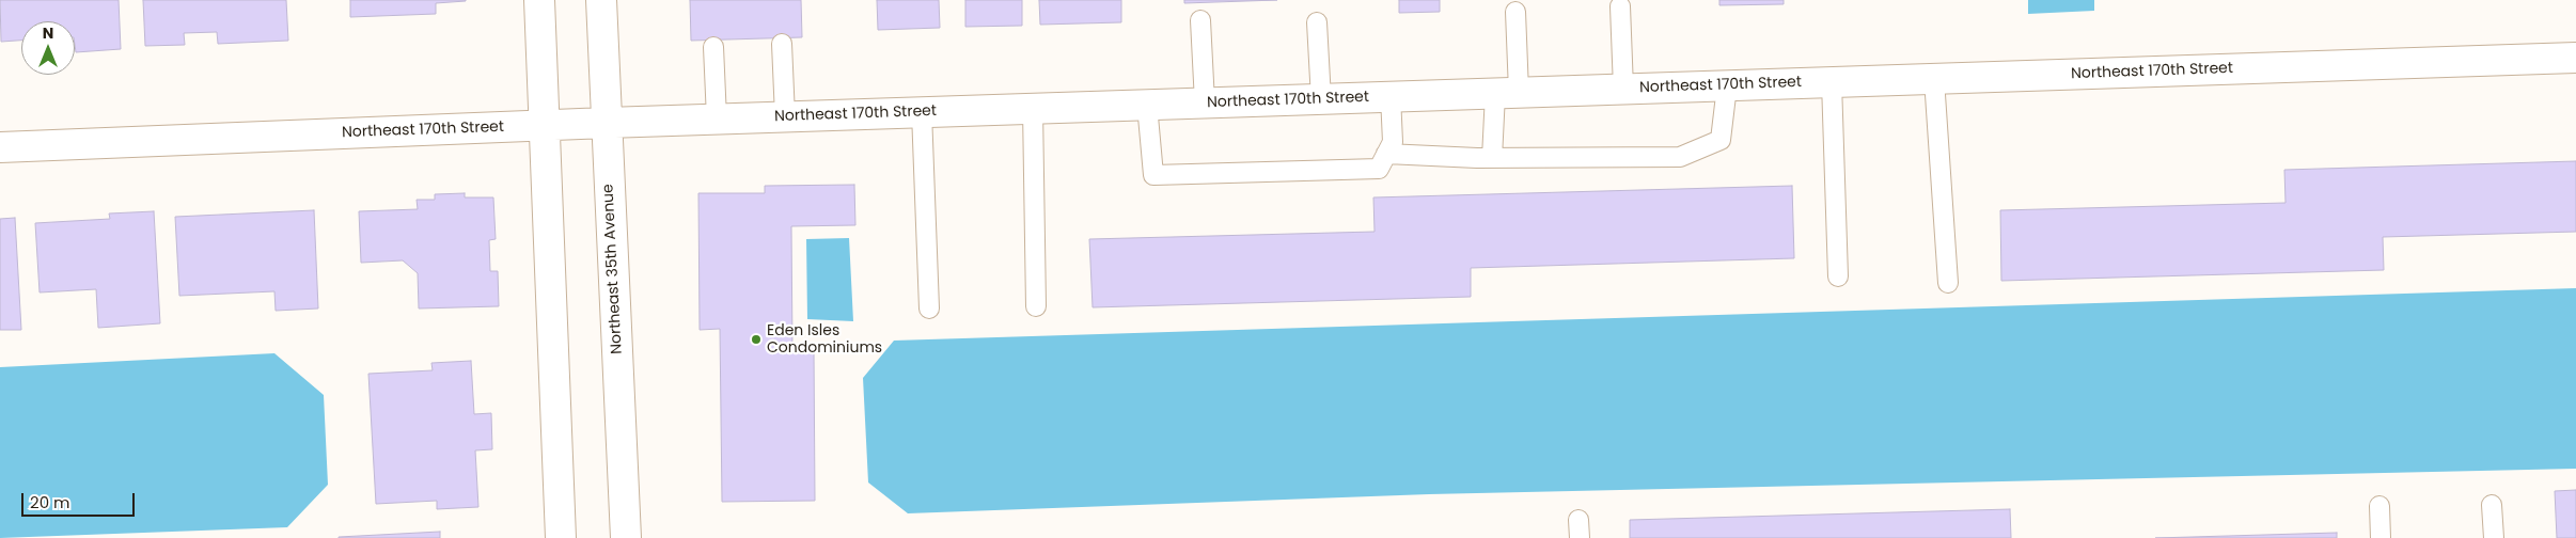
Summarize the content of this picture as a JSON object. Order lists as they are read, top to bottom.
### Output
{
  "streets": {
    "street": ["Northeast 170th Street", "Northeast 35th Avenue"]
  },
  "crossings": [
    ["Northeast 170th Street", "Northeast 35th Avenue"]
  ],
  "places": ["Eden Isles Condominiums"],
  "scale_bar": "20 m",
  "north": "top"
}
